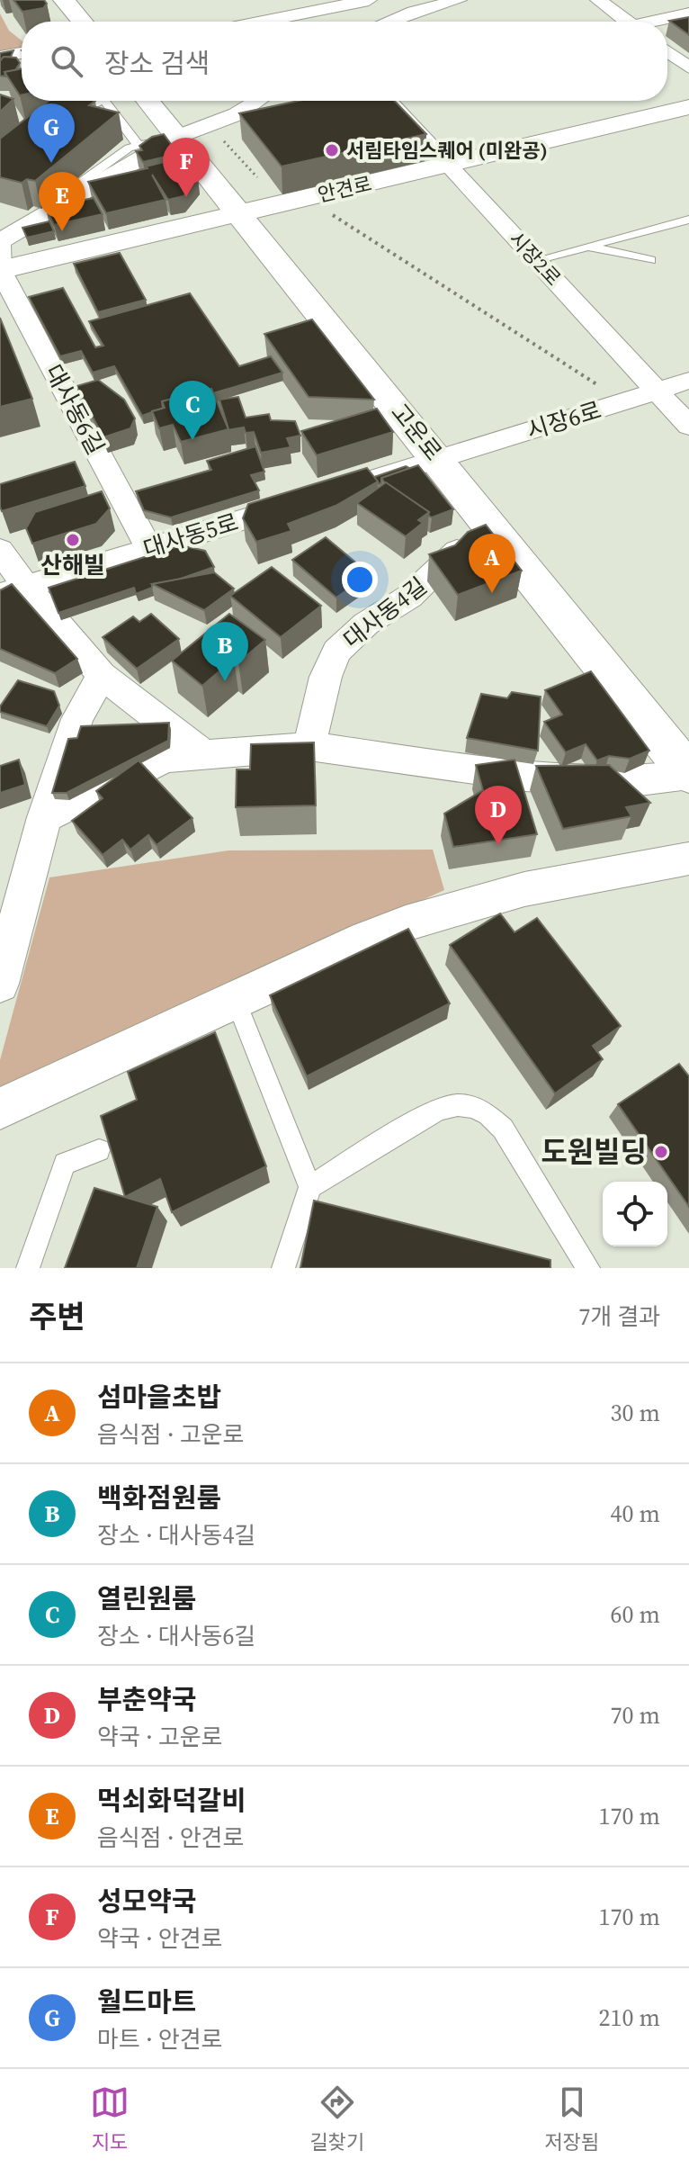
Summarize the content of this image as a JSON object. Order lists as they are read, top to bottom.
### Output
{
  "streets": {
    "street": [
      "안견로",
      "시장2로",
      "대사동6길",
      "시장6로",
      "고운로",
      "대사동5로",
      "대사동4길"
    ]
  },
  "crossings": [
    ["안견로", "시장2로"],
    ["안견로", "대사동6길"],
    ["안견로", "고운로"],
    ["시장2로", "시장6로"],
    ["대사동6길", "대사동5로"],
    ["시장6로", "고운로"],
    ["고운로", "대사동4길"]
  ],
  "places": ["서림타임스퀘어 (미완공)", "산해빌", "도원빌딩"],
  "page": {
    "search": "장소 검색",
    "pins": [
      "G",
      "F",
      "E",
      "C",
      "A",
      "B",
      "D"
    ],
    "heading": ["주변", "7개 결과"],
    "list": [
      {
        "mark": "A",
        "name": "섬마을초밥",
        "note": "음식점 · 고운로",
        "value": "30 m"
      },
      {
        "mark": "B",
        "name": "백화점원룸",
        "note": "장소 · 대사동4길",
        "value": "40 m"
      },
      {
        "mark": "C",
        "name": "열린원룸",
        "note": "장소 · 대사동6길",
        "value": "60 m"
      },
      {
        "mark": "D",
        "name": "부춘약국",
        "note": "약국 · 고운로",
        "value": "70 m"
      },
      {
        "mark": "E",
        "name": "먹쇠화덕갈비",
        "note": "음식점 · 안견로",
        "value": "170 m"
      },
      {
        "mark": "F",
        "name": "성모약국",
        "note": "약국 · 안견로",
        "value": "170 m"
      },
      {
        "mark": "G",
        "name": "월드마트",
        "note": "마트 · 안견로",
        "value": "210 m"
      }
    ],
    "nav": ["지도", "길찾기", "저장됨"]
  }
}
